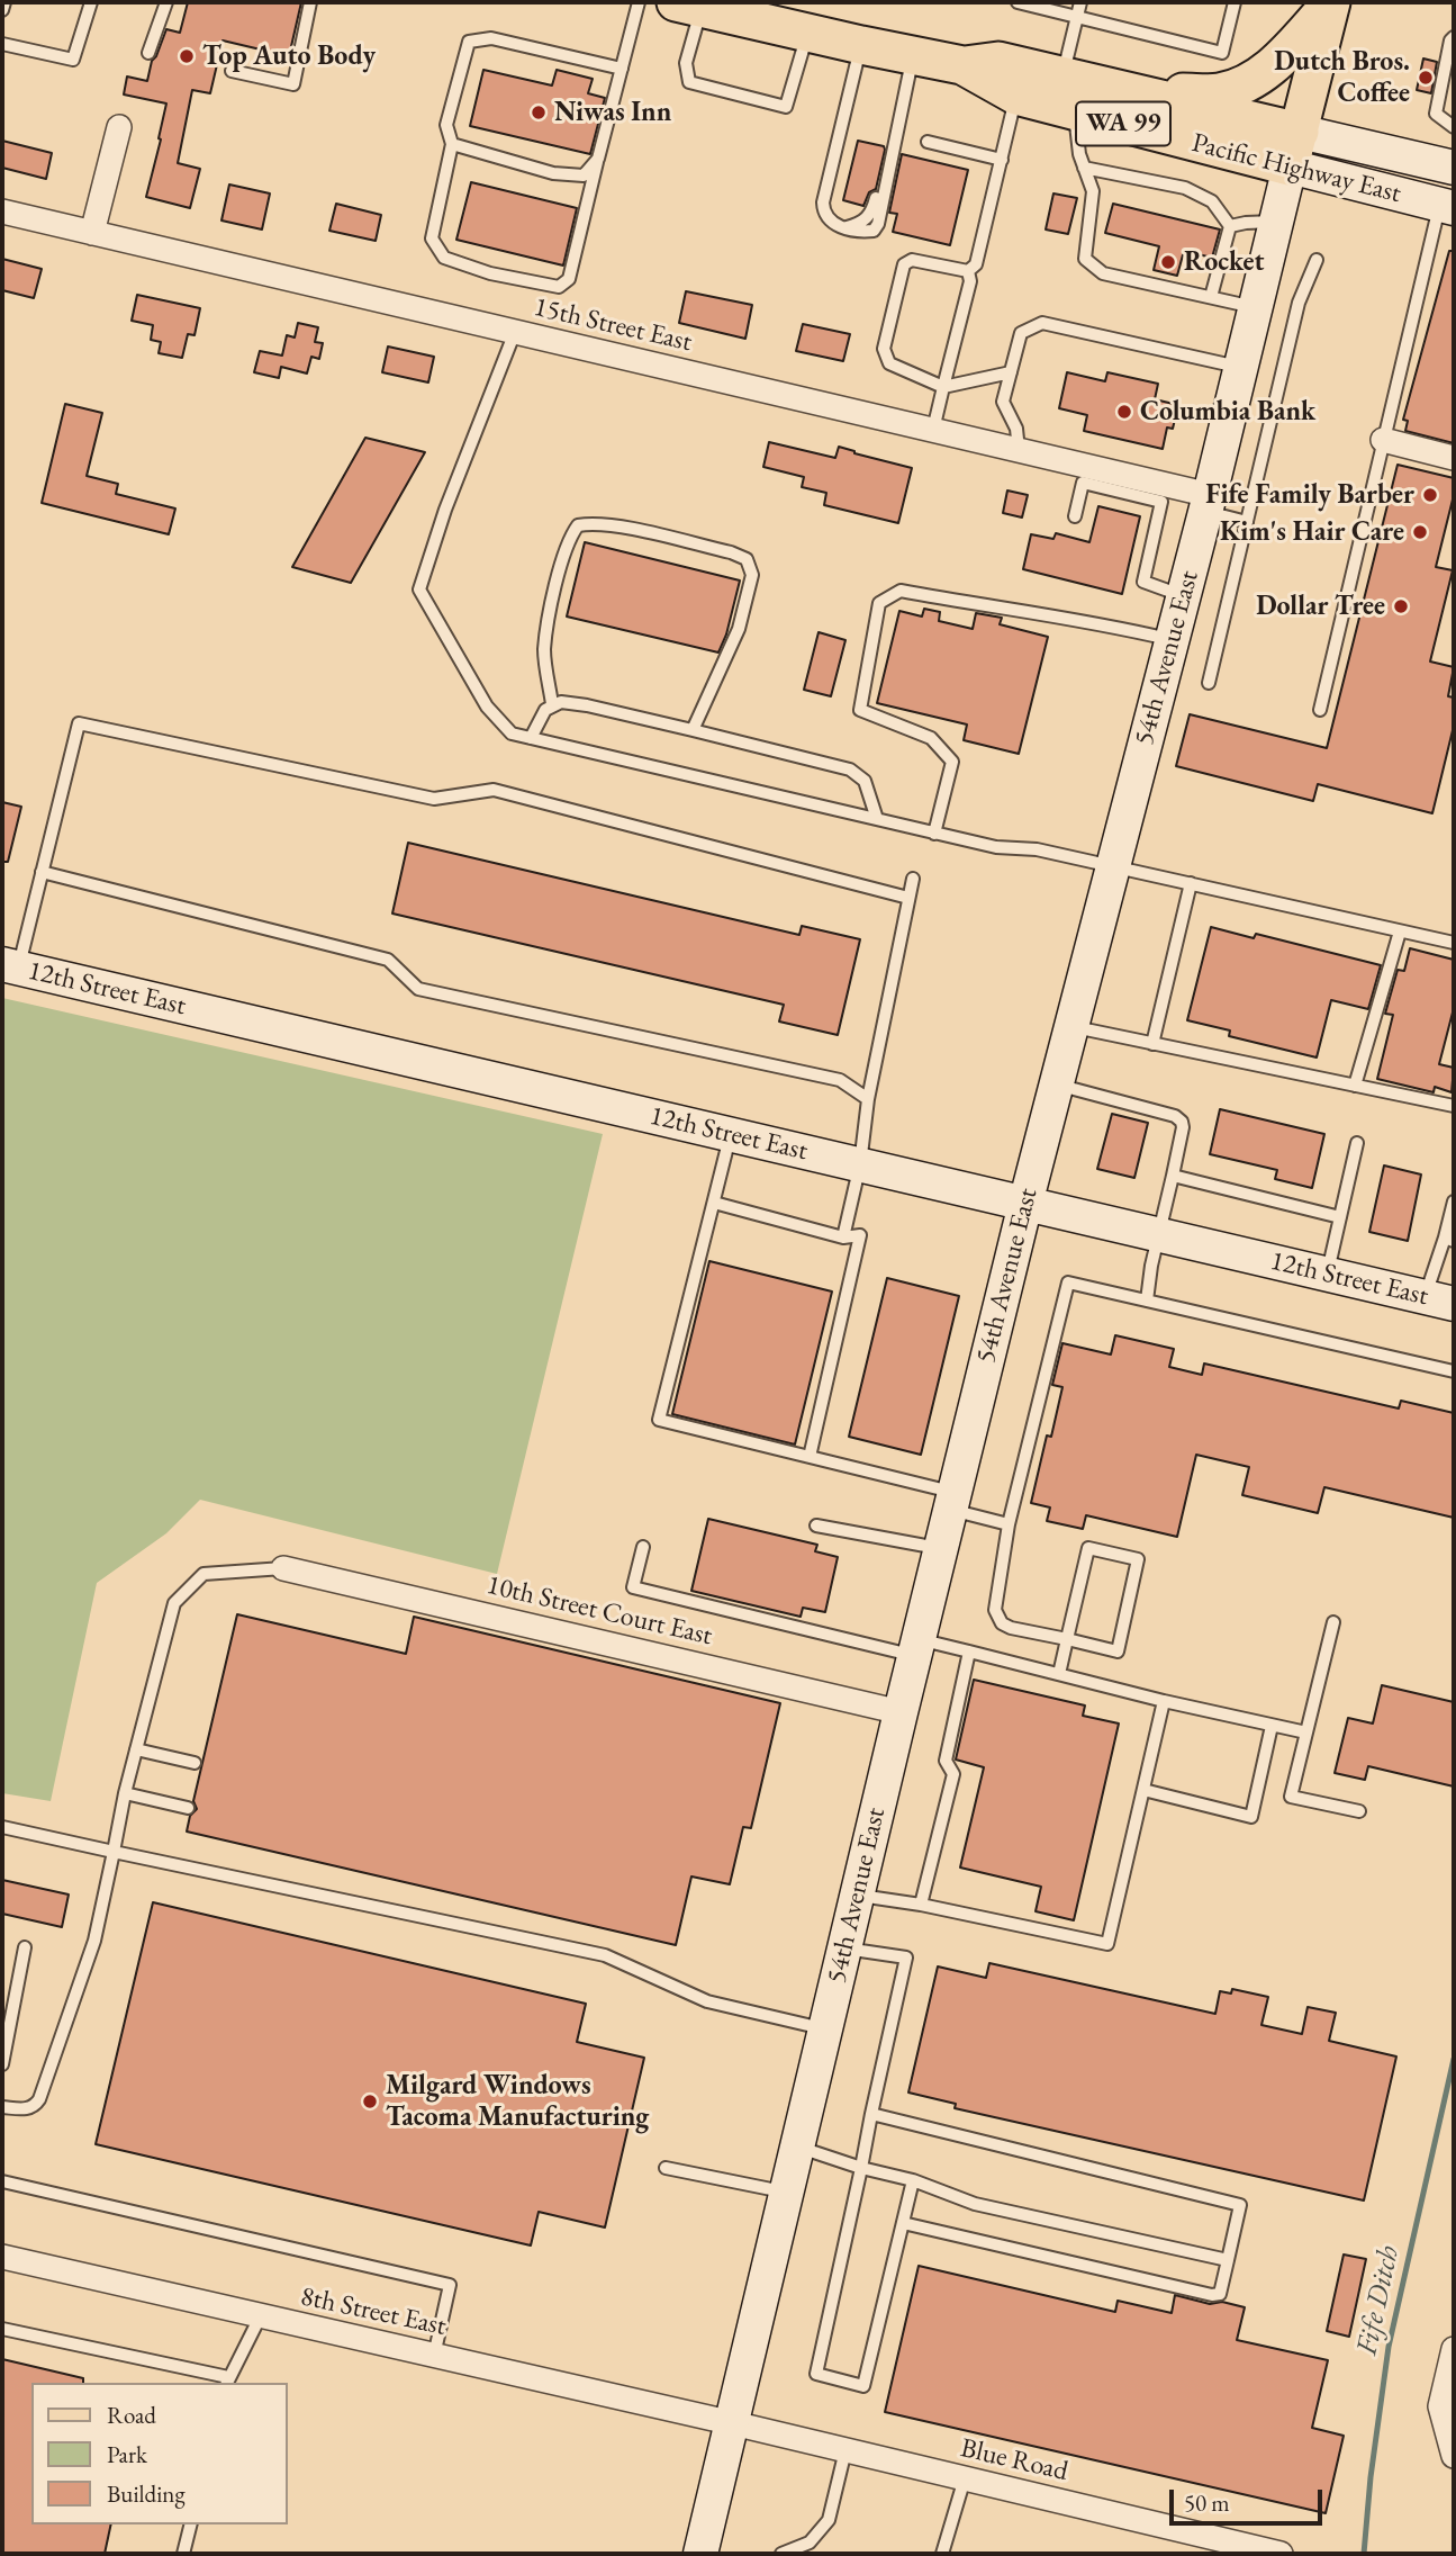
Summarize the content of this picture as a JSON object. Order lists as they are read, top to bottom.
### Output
{
  "streets": {
    "main road": [
      "WA 99",
      "Pacific Highway East",
      "54th Avenue East",
      "12th Street East"
    ],
    "street": [
      "15th Street East",
      "10th Street Court East",
      "8th Street East",
      "Blue Road"
    ]
  },
  "crossings": [
    ["Pacific Highway East", "54th Avenue East"],
    ["15th Street East", "54th Avenue East"],
    ["54th Avenue East", "12th Street East"],
    ["54th Avenue East", "10th Street Court East"],
    ["54th Avenue East", "8th Street East"],
    ["54th Avenue East", "Blue Road"],
    ["8th Street East", "Blue Road"]
  ],
  "water": ["Fife Ditch"],
  "places": [
    "Top Auto Body",
    "Dutch Bros. Coffee",
    "Niwas Inn",
    "Rocket",
    "Columbia Bank",
    "Fife Family Barber",
    "Kim's Hair Care",
    "Dollar Tree",
    "Milgard Windows Tacoma Manufacturing"
  ],
  "legend": ["Road", "Park", "Building"],
  "scale_bar": "50 m"
}
